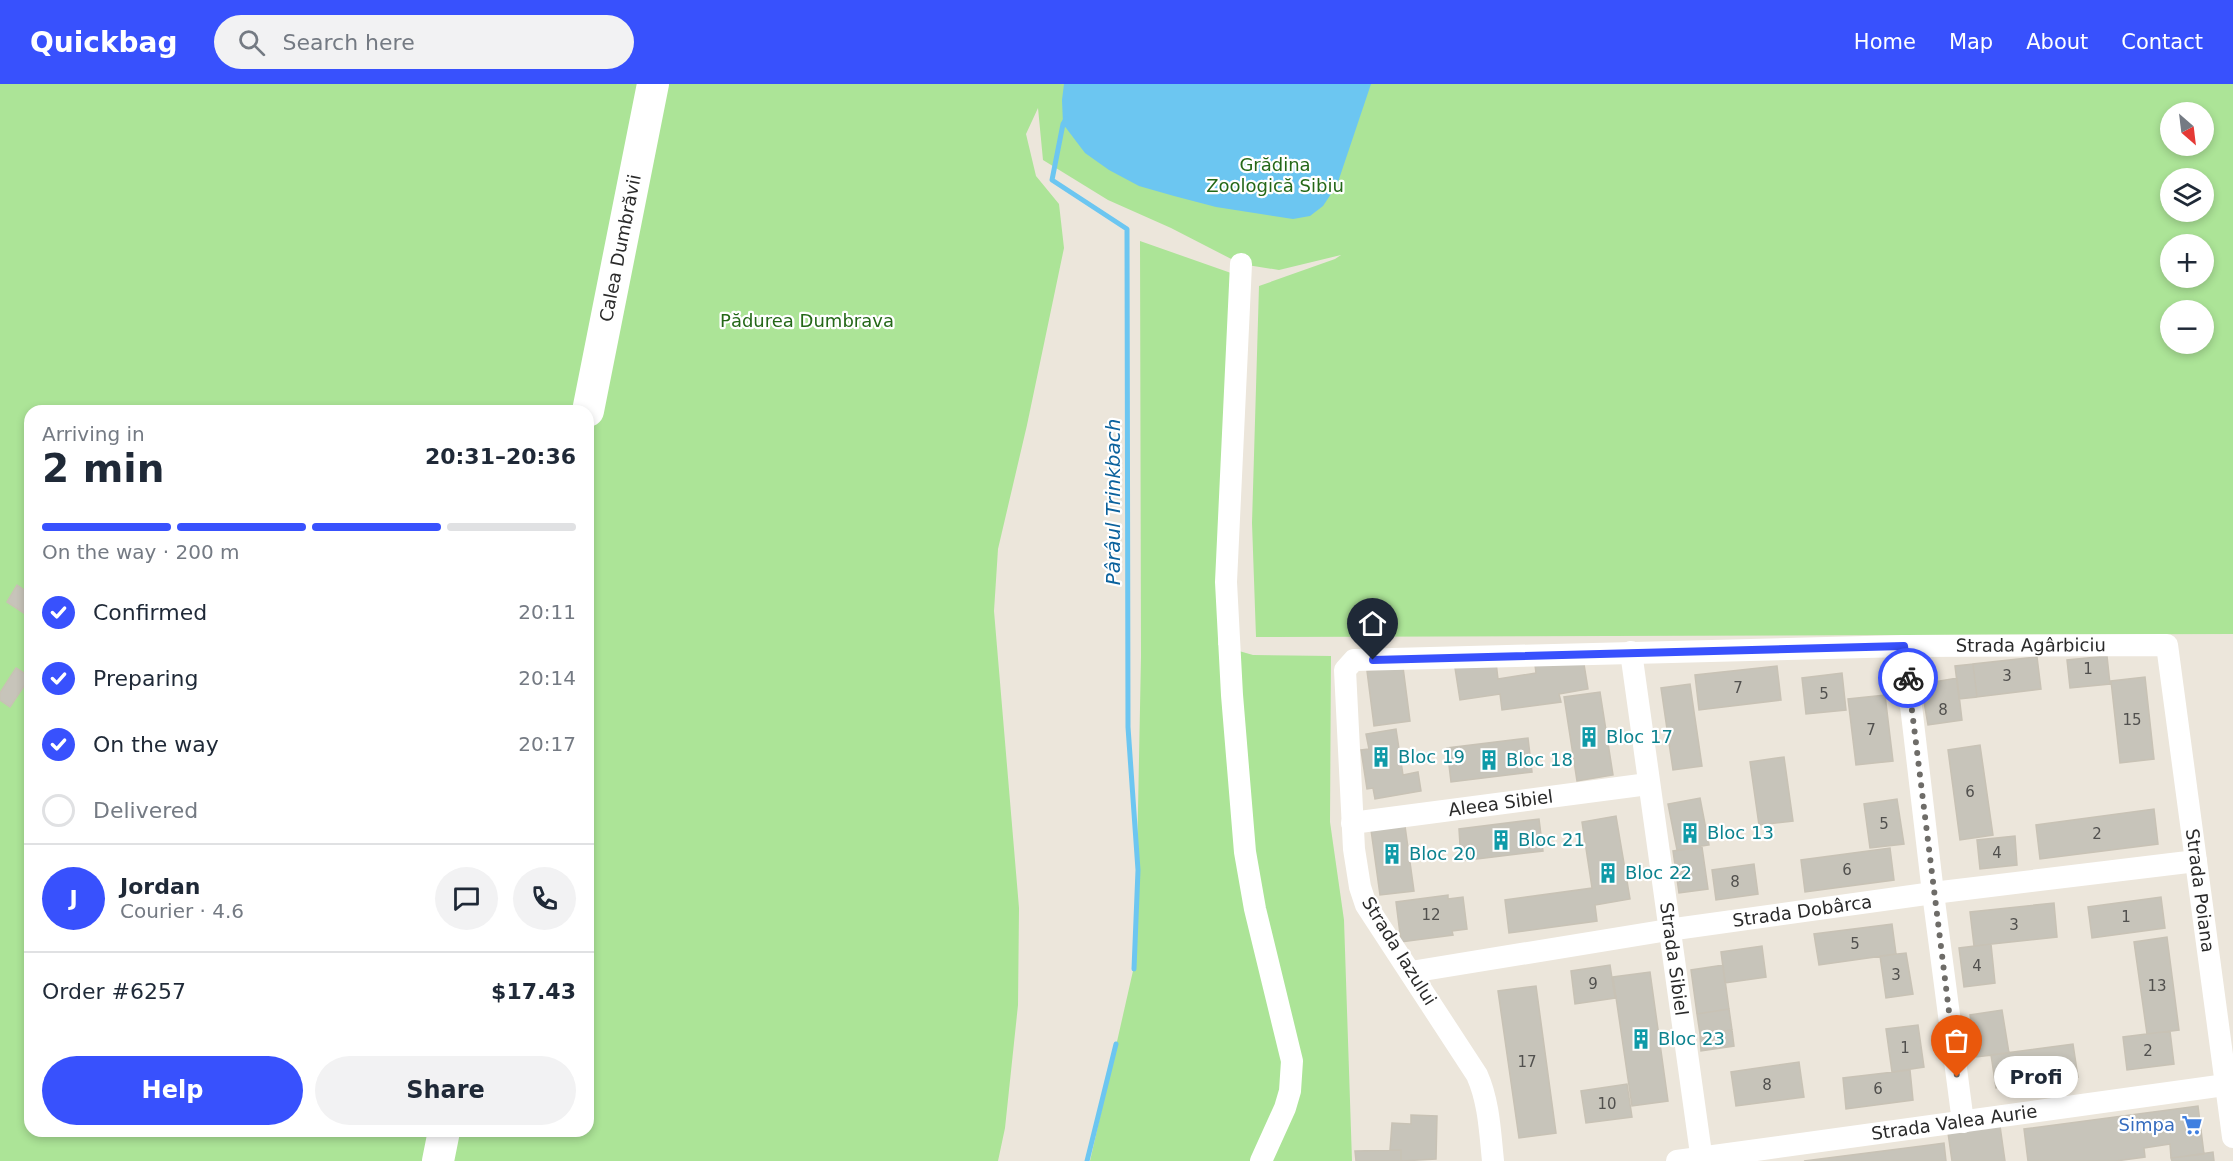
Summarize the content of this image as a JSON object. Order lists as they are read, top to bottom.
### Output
{
  "streets": {
    "main road": ["Calea Dumbrăvii"],
    "street": [
      "Strada Agârbiciu",
      "Aleea Sibiel",
      "Strada Poiana",
      "Strada Dobârca",
      "Strada Iazului",
      "Strada Sibiel",
      "Strada Valea Aurie"
    ]
  },
  "crossings": [
    ["Strada Agârbiciu", "Strada Poiana"],
    ["Strada Agârbiciu", "Strada Iazului"],
    ["Strada Agârbiciu", "Strada Sibiel"],
    ["Aleea Sibiel", "Strada Iazului"],
    ["Aleea Sibiel", "Strada Sibiel"],
    ["Strada Poiana", "Strada Dobârca"],
    ["Strada Poiana", "Strada Valea Aurie"],
    ["Strada Dobârca", "Strada Iazului"],
    ["Strada Dobârca", "Strada Sibiel"],
    ["Strada Sibiel", "Strada Valea Aurie"]
  ],
  "water": ["Pârâul Trinkbach"],
  "parks": ["Grădina Zoologică Sibiu", "Pădurea Dumbrava"],
  "places": {
    "building": [
      "Bloc 17",
      "Bloc 19",
      "Bloc 18",
      "Bloc 13",
      "Bloc 21",
      "Bloc 20",
      "Bloc 22",
      "Bloc 23"
    ],
    "other": ["Profi"],
    "supermarket": ["Simpa"]
  },
  "house_numbers": [
    "1",
    "3",
    "7",
    "5",
    "8",
    "15",
    "7",
    "6",
    "5",
    "2",
    "4",
    "6",
    "8",
    "12",
    "1",
    "3",
    "5",
    "4",
    "3",
    "9",
    "13",
    "1",
    "2",
    "17",
    "8",
    "6",
    "10"
  ],
  "north": "bottom right",
  "page": {
    "header": "Quickbag",
    "search": "Search here",
    "nav": [
      "Home",
      "Map",
      "About",
      "Contact"
    ],
    "map_buttons": ["+", "−"],
    "heading": ["2 min", "Arriving in", "20:31–20:36"],
    "panel": [
      "Jordan",
      "Courier · 4.6",
      "Order #6257",
      "$17.43"
    ],
    "bar": "On the way · 200 m",
    "list": [
      ["Confirmed", "20:11"],
      ["Preparing", "20:14"],
      ["On the way", "20:17"],
      "Delivered"
    ],
    "round": "J",
    "buttons": ["Help", "Share"],
    "bubble": "Profi"
  }
}
